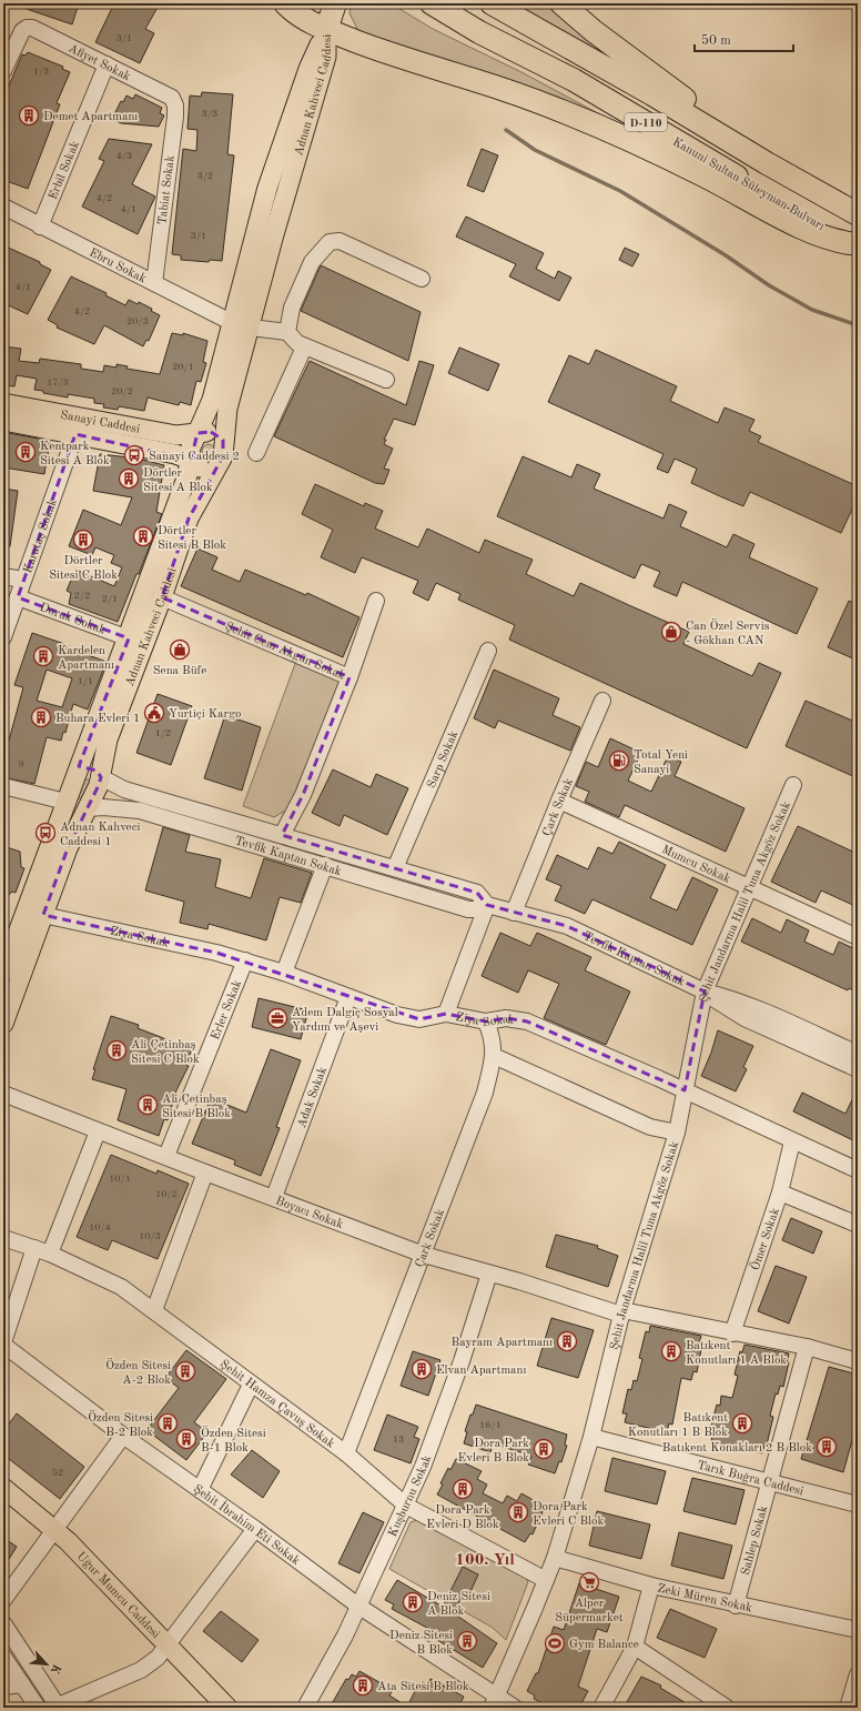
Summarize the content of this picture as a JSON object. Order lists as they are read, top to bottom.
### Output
{
  "streets": {
    "highway": ["D-110", "Kanuni Sultan Süleyman Bulvarı"],
    "main road": ["Adnan Kahveci Caddesi", "Sanayi Caddesi", "Uğur Mumcu Caddesi"],
    "street": [
      "Afiyet Sokak",
      "Erbil Sokak",
      "Tabiat Sokak",
      "Ebru Sokak",
      "Karataş Sokak",
      "Doruk Sokak",
      "Şehit Cem Akgün Sokak",
      "Sarp Sokak",
      "Çark Sokak",
      "Tevfik Kaptan Sokak",
      "Mumcu Sokak",
      "Şehit Jandarma Halil Tuna Akgöz Sokak",
      "Ziya Sokak",
      "Erler Sokak",
      "Adak Sokak",
      "Boyacı Sokak",
      "Ömer Sokak",
      "Şehit Hamza Çavuş Sokak",
      "Tarık Buğra Caddesi",
      "Kuşburnu Sokak",
      "Şehit İbrahim Eti Sokak",
      "Sahlep Sokak",
      "Zeki Müren Sokak"
    ]
  },
  "crossings": [
    ["Afiyet Sokak", "Erbil Sokak"],
    ["Afiyet Sokak", "Tabiat Sokak"],
    ["Adnan Kahveci Caddesi", "Ebru Sokak"],
    ["Adnan Kahveci Caddesi", "Sanayi Caddesi"],
    ["Adnan Kahveci Caddesi", "Doruk Sokak"],
    ["Adnan Kahveci Caddesi", "Şehit Cem Akgün Sokak"],
    ["Adnan Kahveci Caddesi", "Tevfik Kaptan Sokak"],
    ["Adnan Kahveci Caddesi", "Ziya Sokak"],
    ["Erbil Sokak", "Ebru Sokak"],
    ["Tabiat Sokak", "Ebru Sokak"],
    ["Sanayi Caddesi", "Karataş Sokak"],
    ["Karataş Sokak", "Doruk Sokak"],
    ["Şehit Cem Akgün Sokak", "Tevfik Kaptan Sokak"],
    ["Sarp Sokak", "Tevfik Kaptan Sokak"],
    ["Çark Sokak", "Tevfik Kaptan Sokak"],
    ["Çark Sokak", "Mumcu Sokak"],
    ["Çark Sokak", "Ziya Sokak"],
    ["Çark Sokak", "Boyacı Sokak"],
    ["Çark Sokak", "Şehit Hamza Çavuş Sokak"],
    ["Tevfik Kaptan Sokak", "Şehit Jandarma Halil Tuna Akgöz Sokak"],
    ["Mumcu Sokak", "Şehit Jandarma Halil Tuna Akgöz Sokak"],
    ["Şehit Jandarma Halil Tuna Akgöz Sokak", "Ziya Sokak"],
    ["Şehit Jandarma Halil Tuna Akgöz Sokak", "Boyacı Sokak"],
    ["Şehit Jandarma Halil Tuna Akgöz Sokak", "Şehit Hamza Çavuş Sokak"],
    ["Şehit Jandarma Halil Tuna Akgöz Sokak", "Tarık Buğra Caddesi"],
    ["Şehit Jandarma Halil Tuna Akgöz Sokak", "Şehit İbrahim Eti Sokak"],
    ["Şehit Jandarma Halil Tuna Akgöz Sokak", "Zeki Müren Sokak"],
    ["Ziya Sokak", "Erler Sokak"],
    ["Ziya Sokak", "Adak Sokak"],
    ["Ziya Sokak", "Ömer Sokak"],
    ["Erler Sokak", "Boyacı Sokak"],
    ["Adak Sokak", "Boyacı Sokak"],
    ["Boyacı Sokak", "Ömer Sokak"],
    ["Boyacı Sokak", "Kuşburnu Sokak"],
    ["Boyacı Sokak", "Sahlep Sokak"],
    ["Şehit Hamza Çavuş Sokak", "Kuşburnu Sokak"],
    ["Tarık Buğra Caddesi", "Sahlep Sokak"],
    ["Kuşburnu Sokak", "Şehit İbrahim Eti Sokak"],
    ["Sahlep Sokak", "Zeki Müren Sokak"]
  ],
  "districts": ["100. Yıl"],
  "places": {
    "building": [
      "Demet Apartmanı",
      "Kentpark Sitesi A Blok",
      "Dörtler Sitesi A Blok",
      "Dörtler Sitesi B Blok",
      "Dörtler Sitesi C Blok",
      "Kardelen Apartmanı",
      "Buhara Evleri 1",
      "Ali Çetinbaş Sitesi C Blok",
      "Ali Çetinbaş Sitesi B Blok",
      "Bayram Apartmanı",
      "Batıkent Konutları 1 A Blok",
      "Elvan Apartmanı",
      "Özden Sitesi A-2 Blok",
      "Özden Sitesi B-2 Blok",
      "Batıkent Konutları 1 B Blok",
      "Özden Sitesi B-1 Blok",
      "Batıkent Konakları 2 B Blok",
      "Dora Park Evleri B Blok",
      "Dora Park Evleri D Blok",
      "Dora Park Evleri C Blok",
      "Deniz Sitesi A Blok",
      "Deniz Sitesi B Blok",
      "Ata Sitesi B Blok"
    ],
    "bus stop": ["Sanayi Caddesi 2", "Adnan Kahveci Caddesi 1"],
    "shop": ["Can Özel Servis - Gökhan CAN", "Sena Büfe"],
    "public building": ["Yurtiçi Kargo"],
    "fuel station": ["Total Yeni Sanayi"],
    "office": ["Adem Dalgıç Sosyal Yardım ve Aşevi"],
    "supermarket": ["Alper Süpermarket"],
    "sports": ["Gym Balance"]
  },
  "house_numbers": [
    "3/1",
    "1/3",
    "3/3",
    "4/3",
    "3/2",
    "4/2",
    "4/1",
    "3/1",
    "4/1",
    "4/2",
    "20/3",
    "20/1",
    "17/3",
    "20/2",
    "2/2",
    "2/1",
    "1/1",
    "1/2",
    "9",
    "10/1",
    "10/2",
    "10/4",
    "10/3",
    "16/1",
    "13",
    "52"
  ],
  "scale_bar": "50 m",
  "north": "bottom right"
}
